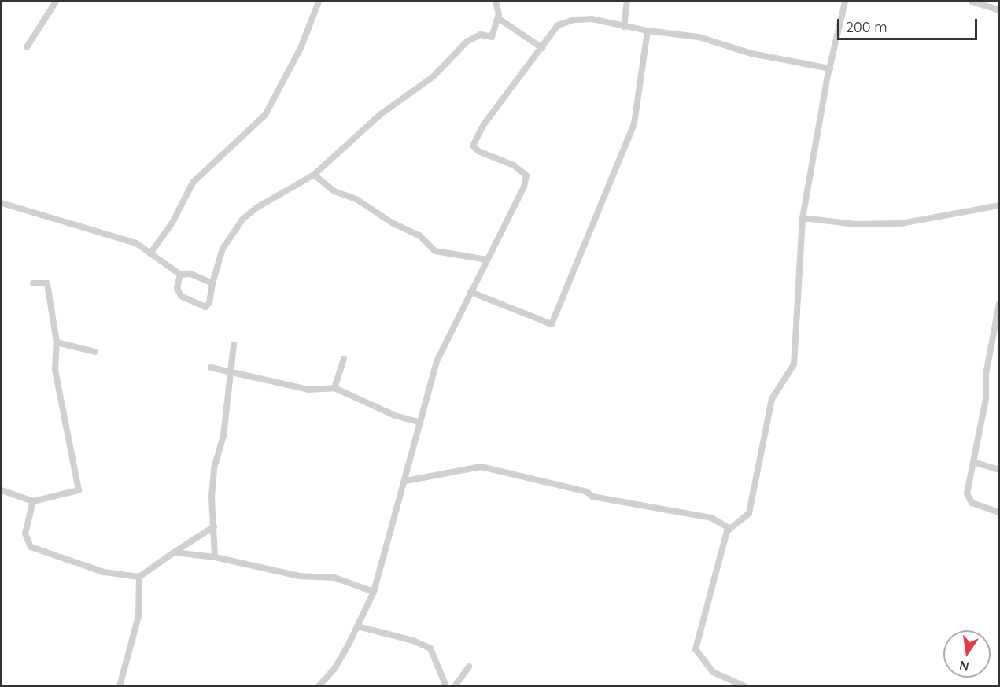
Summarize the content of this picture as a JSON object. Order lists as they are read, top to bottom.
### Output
{
  "scale_bar": "200 m",
  "north": "bottom"
}
